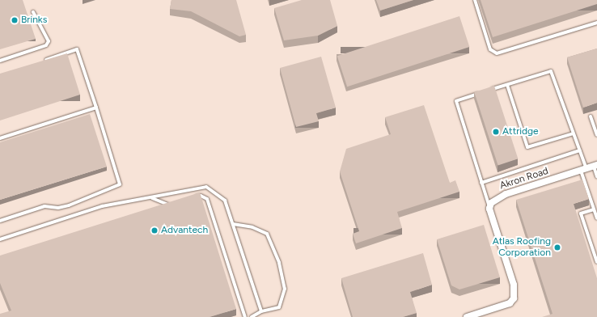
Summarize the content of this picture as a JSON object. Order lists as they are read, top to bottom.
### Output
{
  "streets": {
    "street": ["Akron Road"]
  },
  "places": [
    "Brinks",
    "Attridge",
    "Advantech",
    "Atlas Roofing Corporation"
  ]
}
